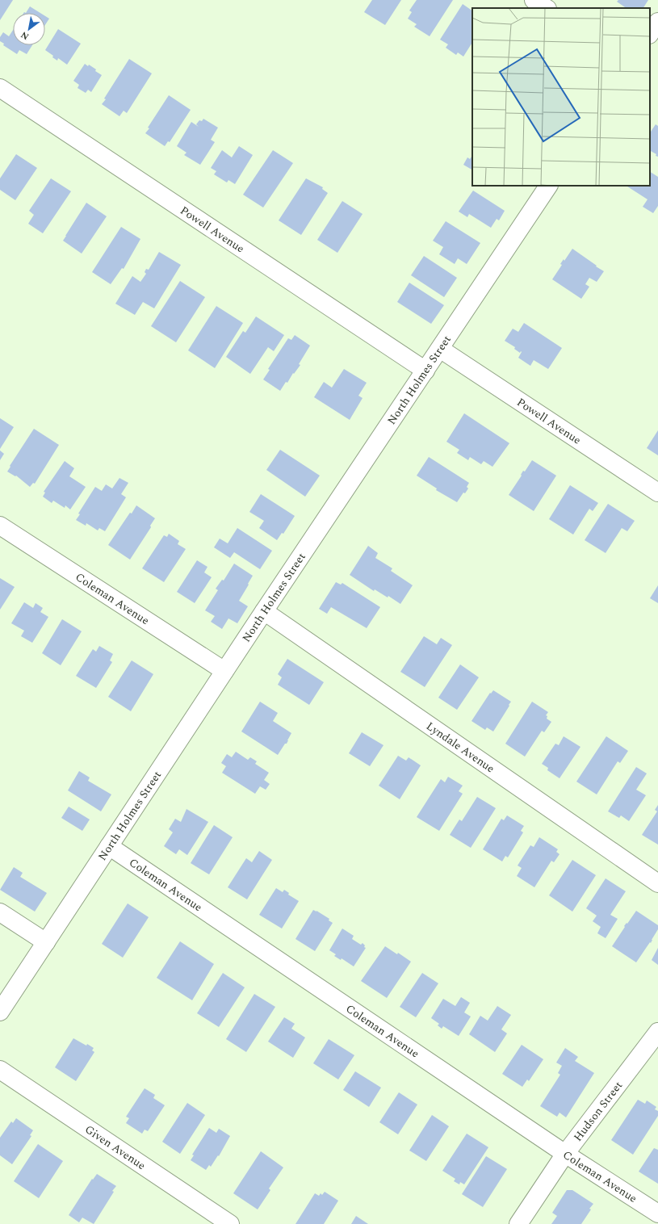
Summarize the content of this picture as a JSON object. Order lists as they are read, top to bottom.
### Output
{
  "streets": {
    "street": [
      "Powell Avenue",
      "North Holmes Street",
      "Coleman Avenue",
      "Lyndale Avenue",
      "Hudson Street",
      "Given Avenue"
    ]
  },
  "crossings": [
    ["Powell Avenue", "North Holmes Street"],
    ["North Holmes Street", "Coleman Avenue"],
    ["North Holmes Street", "Lyndale Avenue"],
    ["Coleman Avenue", "Hudson Street"]
  ],
  "north": "bottom left"
}
